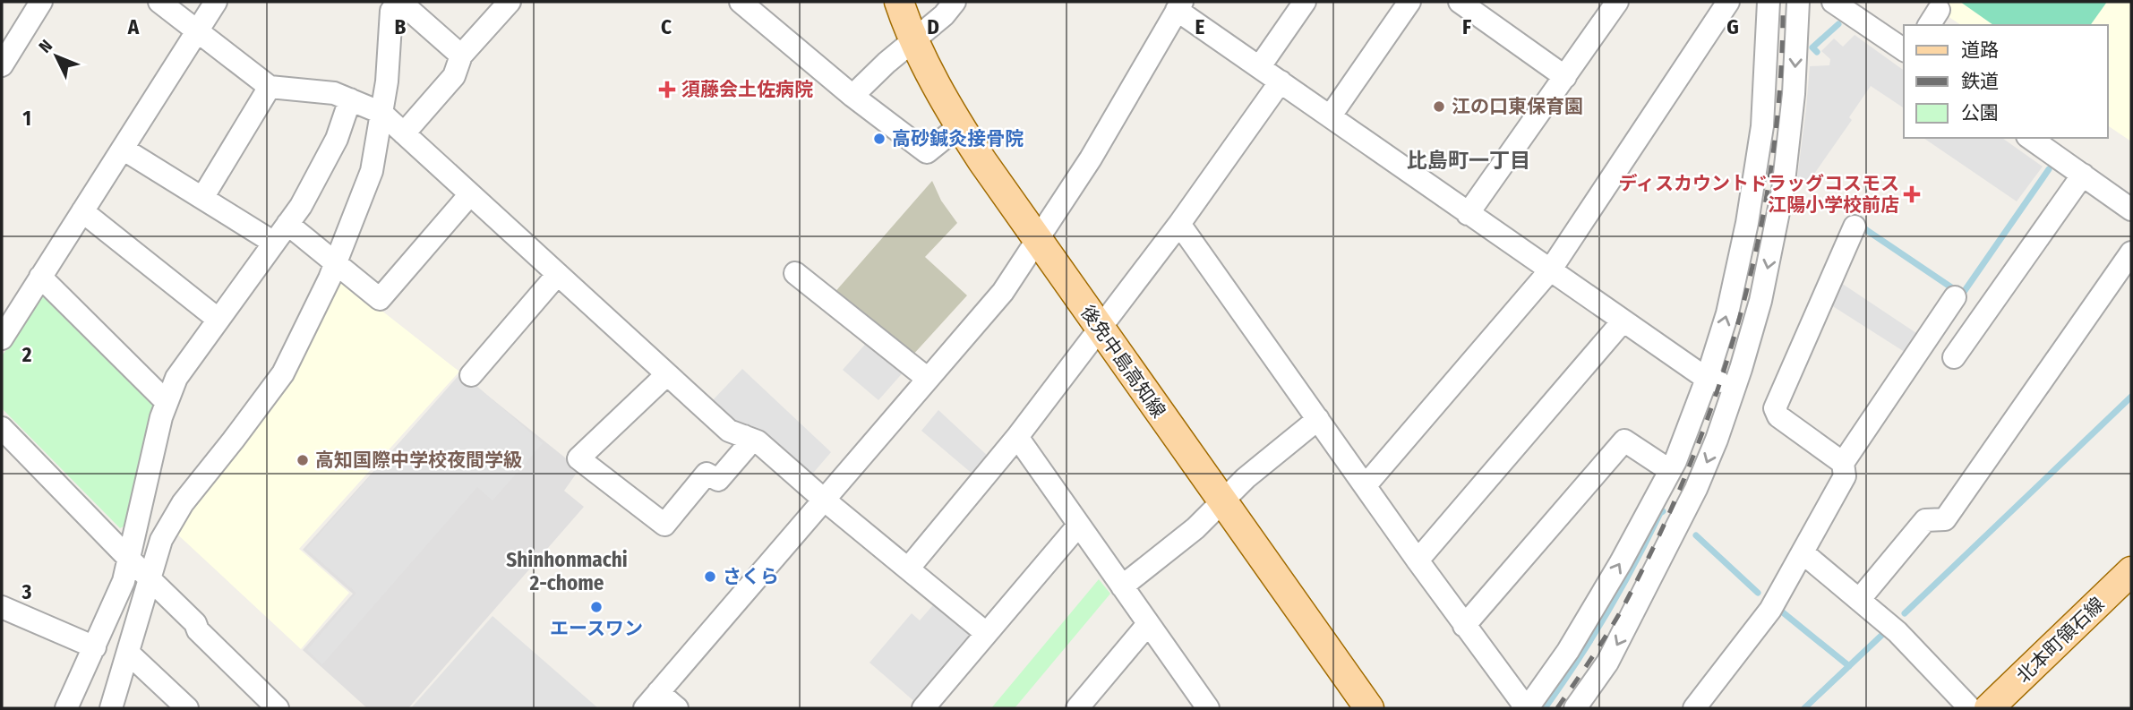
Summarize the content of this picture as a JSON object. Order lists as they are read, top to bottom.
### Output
{
  "streets": {
    "main road": ["後免中島高知線", "北本町領石線"]
  },
  "districts": ["比島町一丁目", "Shinhonmachi 2-chome"],
  "places": {
    "health": ["須藤会土佐病院", "ディスカウントドラッグコスモス 江陽小学校前店"],
    "other": [
      "江の口東保育園",
      "高砂鍼灸接骨院",
      "高知国際中学校夜間学級",
      "さくら",
      "エースワン"
    ]
  },
  "legend": ["道路", "鉄道", "公園"],
  "north": "top left",
  "grid": {
    "columns": [
      "A",
      "B",
      "C",
      "D",
      "E",
      "F",
      "G"
    ],
    "rows": ["1", "2", "3"]
  }
}
